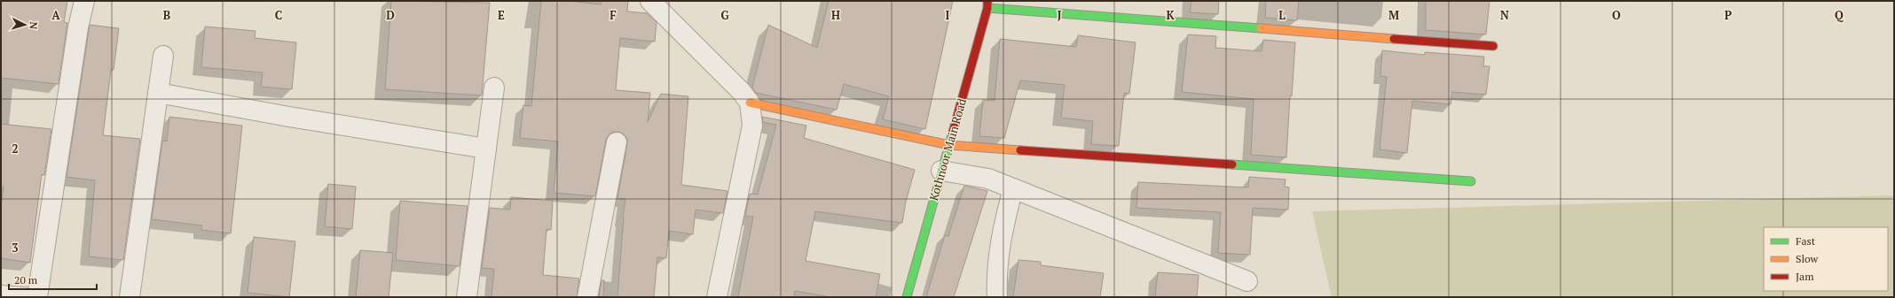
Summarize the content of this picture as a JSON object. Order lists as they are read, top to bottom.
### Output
{
  "streets": {
    "street": ["Kothnoor Main Road"]
  },
  "legend": ["Fast", "Slow", "Jam"],
  "scale_bar": "20 m",
  "north": "right",
  "grid": {
    "columns": [
      "A",
      "B",
      "C",
      "D",
      "E",
      "F",
      "G",
      "H",
      "I",
      "J",
      "K",
      "L",
      "M",
      "N",
      "O",
      "P",
      "Q"
    ],
    "rows": ["2", "3"]
  }
}
